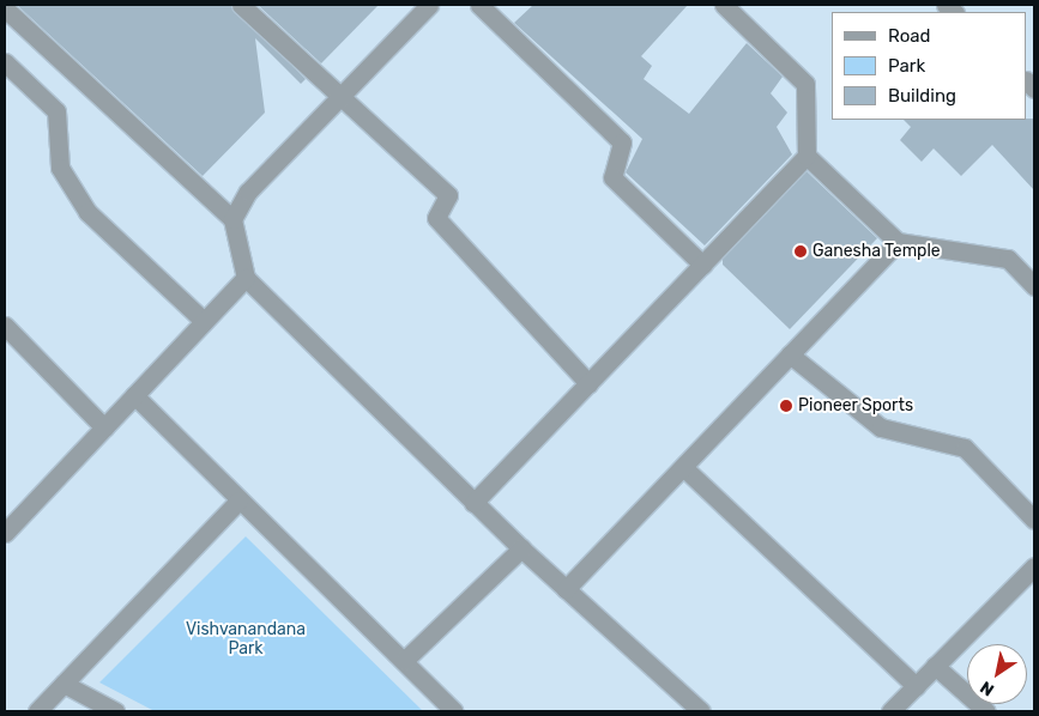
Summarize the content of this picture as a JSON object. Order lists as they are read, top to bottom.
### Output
{
  "parks": ["Vishvanandana Park"],
  "places": ["Ganesha Temple", "Pioneer Sports"],
  "legend": ["Road", "Park", "Building"],
  "north": "bottom left"
}
